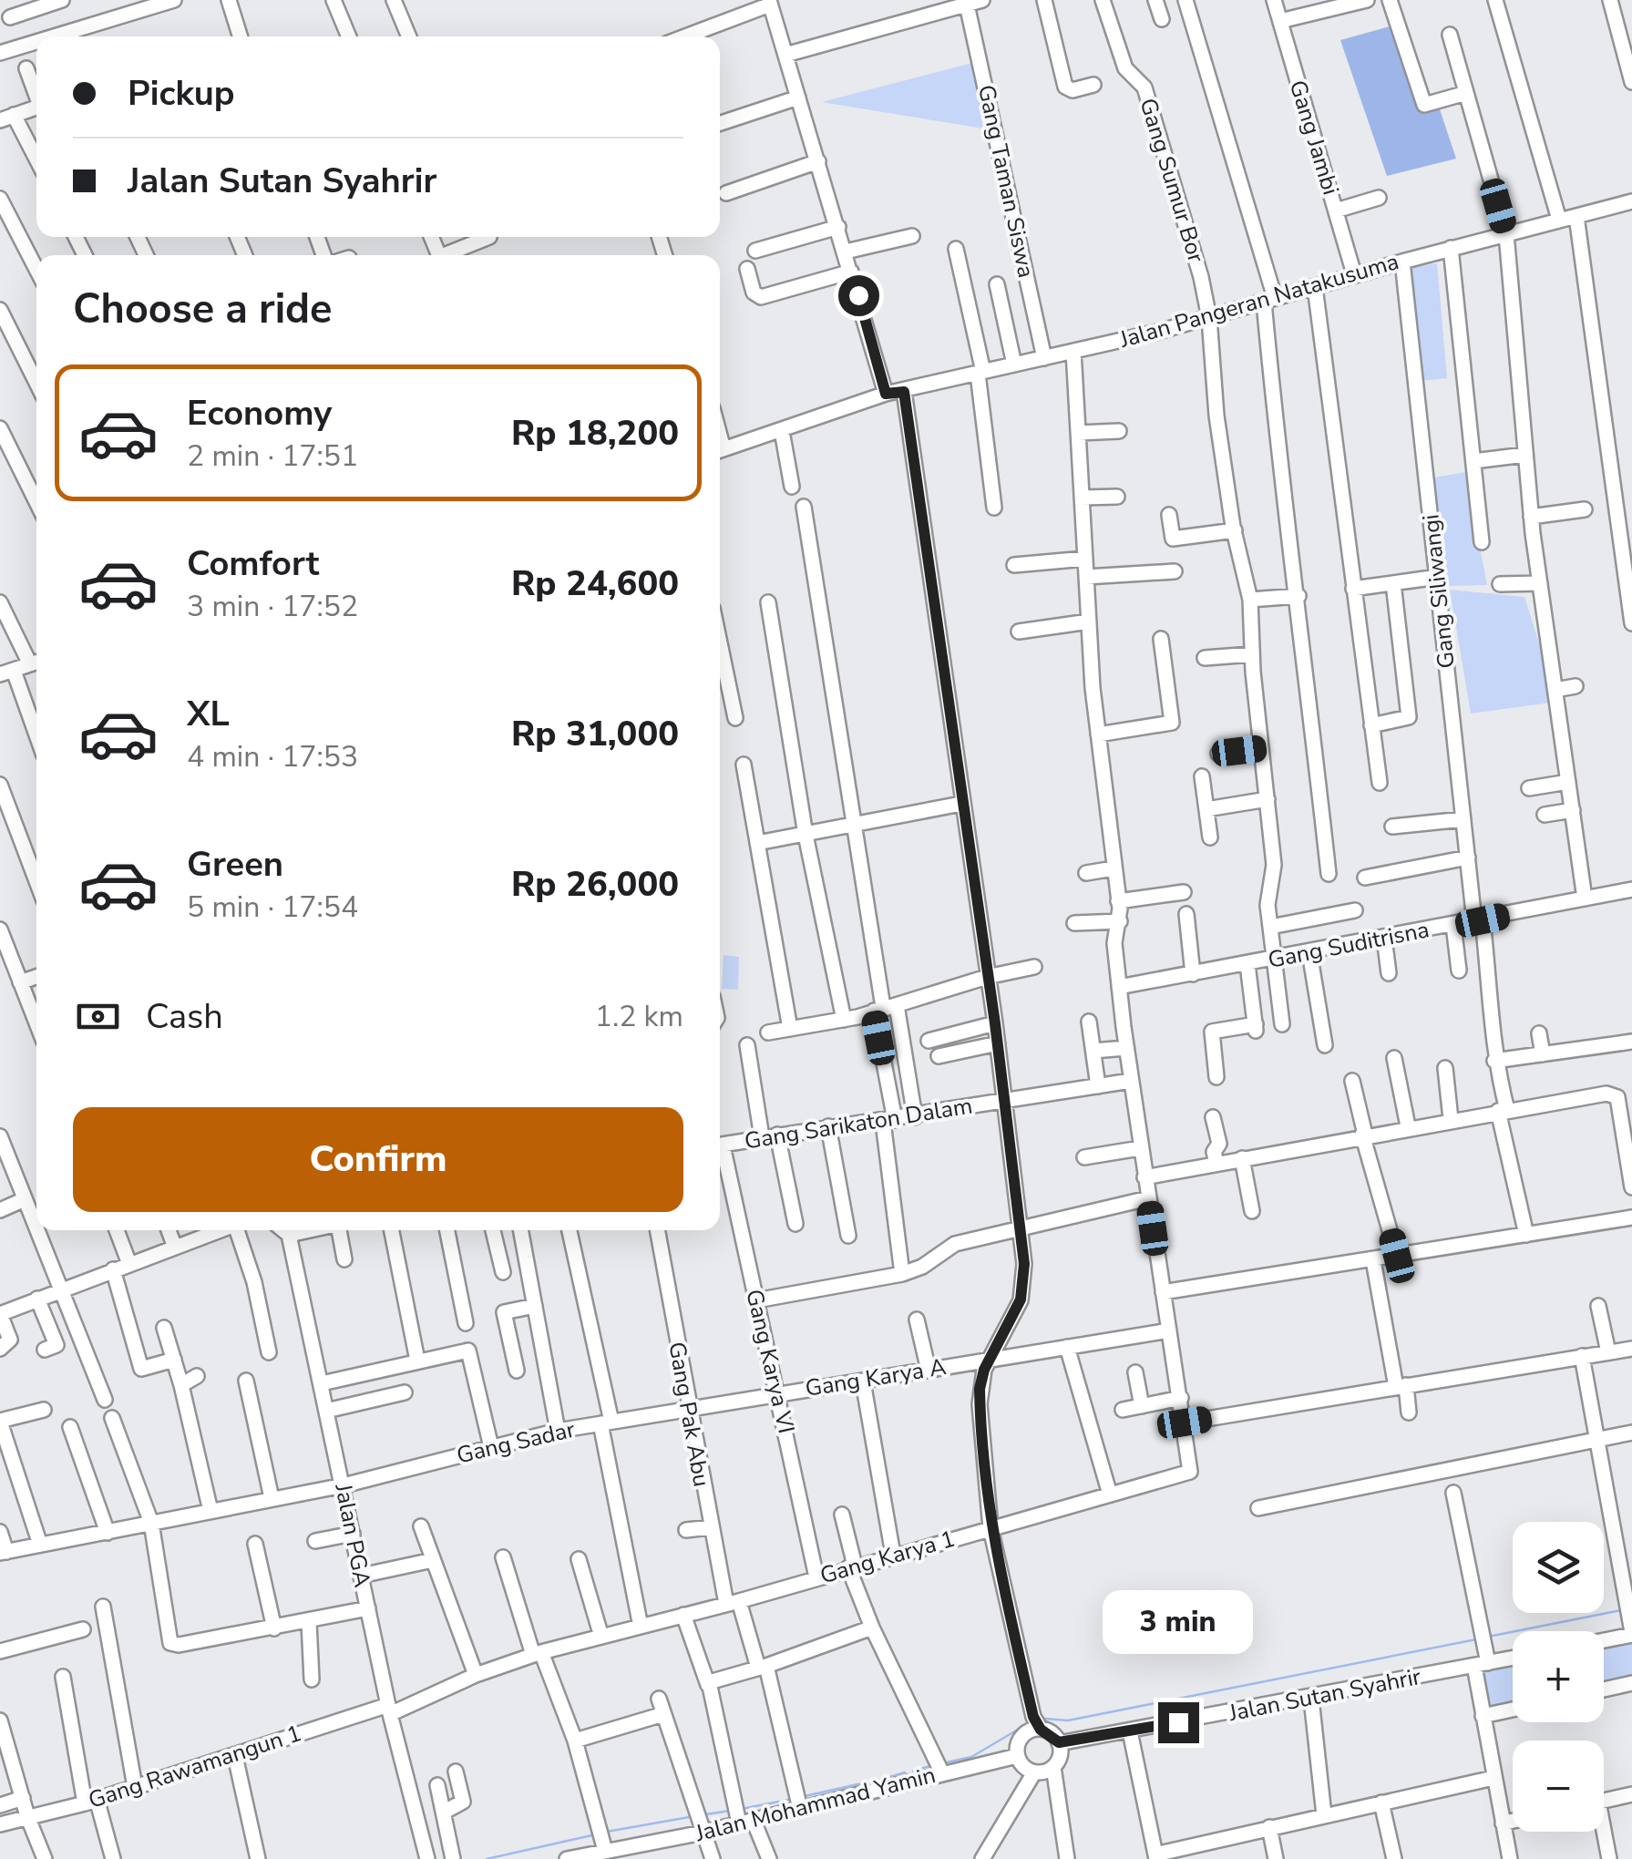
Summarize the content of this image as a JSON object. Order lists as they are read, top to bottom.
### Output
{
  "streets": {
    "street": [
      "Gang Jambi",
      "Gang Sumur Bor",
      "Gang Taman Siswa",
      "Jalan Pangeran Natakusuma",
      "Gang Siliwangi",
      "Gang Suditrisna",
      "Gang Sarikaton Dalam",
      "Gang Karya VI",
      "Gang Karya A",
      "Gang Pak Abu",
      "Gang Sadar",
      "Jalan PGA",
      "Gang Karya 1",
      "Jalan Sutan Syahrir",
      "Gang Rawamangun 1",
      "Jalan Mohammad Yamin"
    ]
  },
  "crossings": [
    ["Gang Jambi", "Jalan Pangeran Natakusuma"],
    ["Gang Sumur Bor", "Jalan Pangeran Natakusuma"],
    ["Gang Sumur Bor", "Gang Suditrisna"],
    ["Gang Taman Siswa", "Jalan Pangeran Natakusuma"],
    ["Jalan Pangeran Natakusuma", "Gang Siliwangi"],
    ["Jalan Pangeran Natakusuma", "Gang Karya 1"],
    ["Gang Siliwangi", "Gang Suditrisna"],
    ["Gang Suditrisna", "Gang Karya 1"],
    ["Gang Sarikaton Dalam", "Gang Karya 1"],
    ["Gang Karya VI", "Gang Karya A"],
    ["Gang Karya VI", "Gang Karya 1"],
    ["Gang Karya A", "Gang Pak Abu"],
    ["Gang Karya A", "Gang Sadar"],
    ["Gang Karya A", "Gang Karya 1"],
    ["Gang Pak Abu", "Gang Sadar"],
    ["Gang Pak Abu", "Gang Karya 1"],
    ["Gang Pak Abu", "Jalan Mohammad Yamin"],
    ["Gang Sadar", "Jalan PGA"],
    ["Jalan PGA", "Gang Rawamangun 1"],
    ["Gang Karya 1", "Gang Rawamangun 1"]
  ],
  "page": {
    "banner": ["Pickup", "Jalan Sutan Syahrir"],
    "heading": "Choose a ride",
    "list": [
      {
        "name": "Economy",
        "note": "2 min · 17:51",
        "value": "Rp 18,200"
      },
      {
        "name": "Comfort",
        "note": "3 min · 17:52",
        "value": "Rp 24,600"
      },
      {
        "name": "XL",
        "note": "4 min · 17:53",
        "value": "Rp 31,000"
      },
      {
        "name": "Green",
        "note": "5 min · 17:54",
        "value": "Rp 26,000"
      }
    ],
    "pay": ["Cash", "1.2 km"],
    "buttons": "Confirm",
    "map_buttons": ["+", "−"],
    "bubble": "3 min"
  }
}
